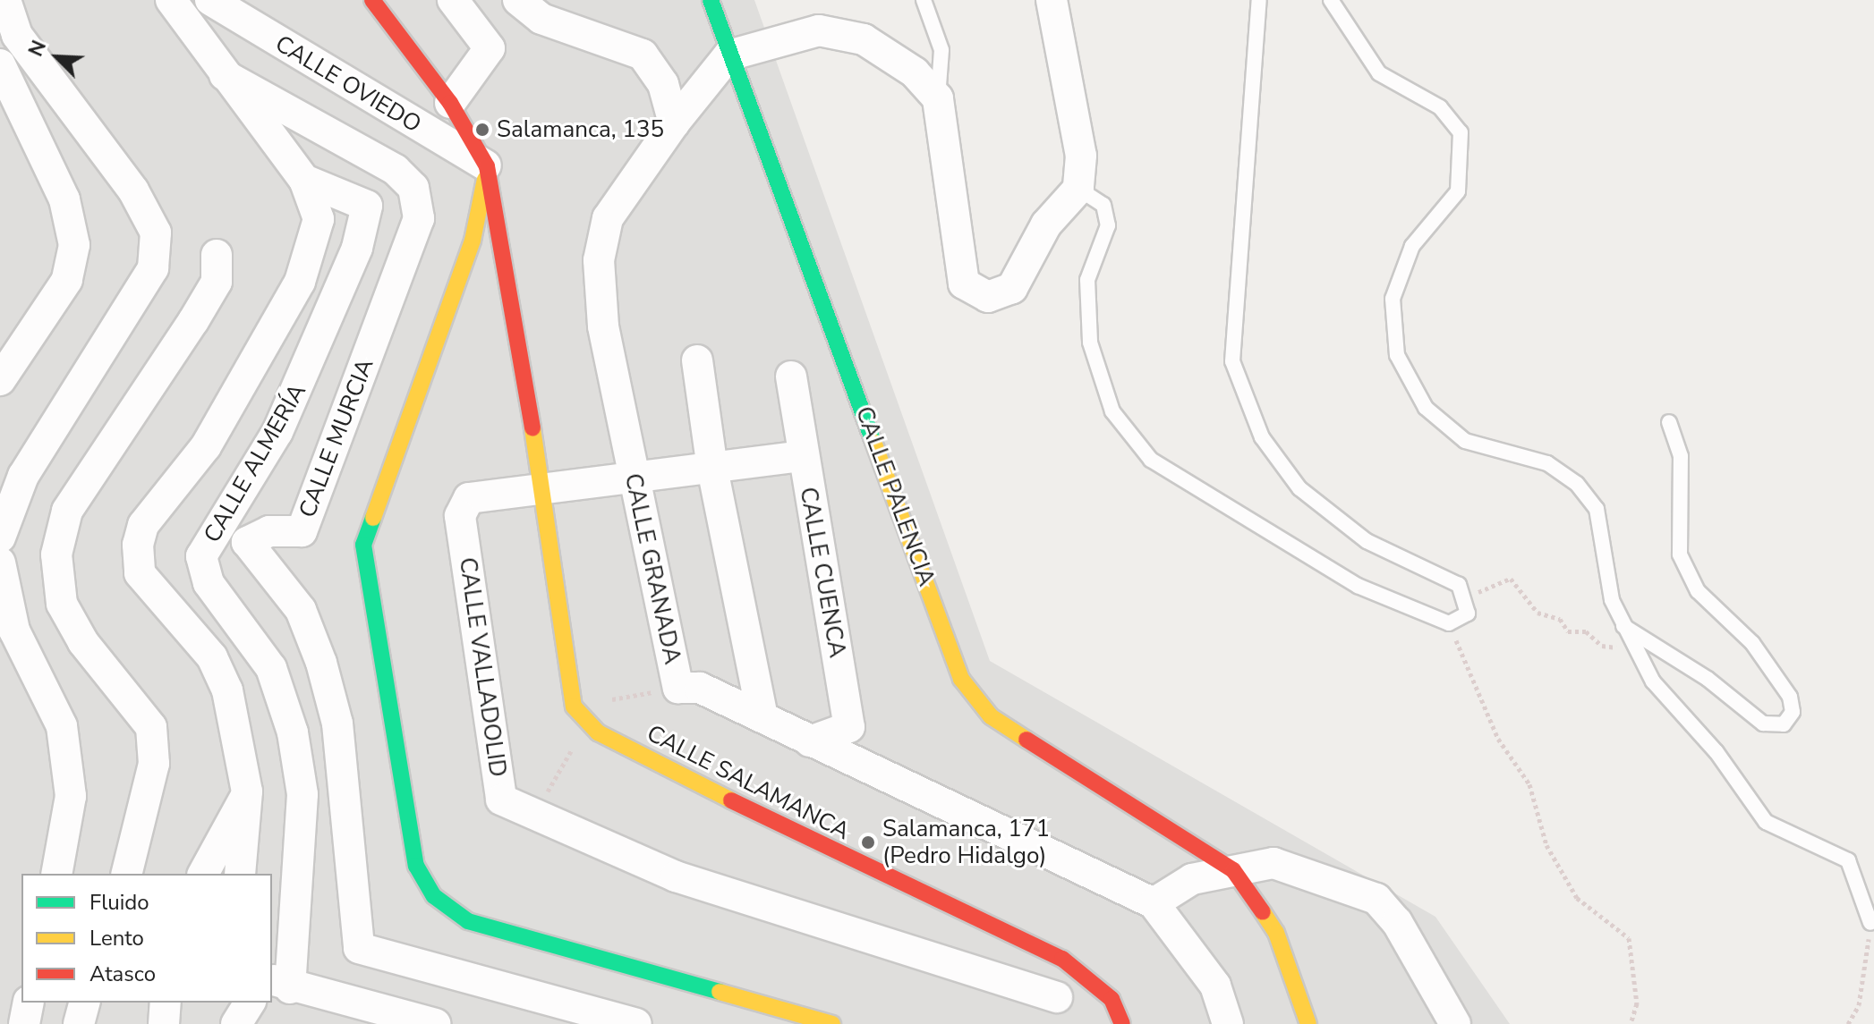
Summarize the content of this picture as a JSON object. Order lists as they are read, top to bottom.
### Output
{
  "streets": {
    "street": [
      "CALLE OVIEDO",
      "CALLE MURCIA",
      "CALLE ALMERÍA",
      "CALLE PALENCIA",
      "CALLE GRANADA",
      "CALLE CUENCA",
      "CALLE VALLADOLID",
      "CALLE SALAMANCA"
    ]
  },
  "crossings": [
    ["CALLE PALENCIA", "CALLE GRANADA"],
    ["CALLE GRANADA", "CALLE CUENCA"],
    ["CALLE GRANADA", "CALLE VALLADOLID"],
    ["CALLE CUENCA", "CALLE VALLADOLID"]
  ],
  "places": ["Salamanca, 135", "Salamanca, 171 (Pedro Hidalgo)"],
  "legend": ["Fluido", "Lento", "Atasco"],
  "north": "top left"
}
